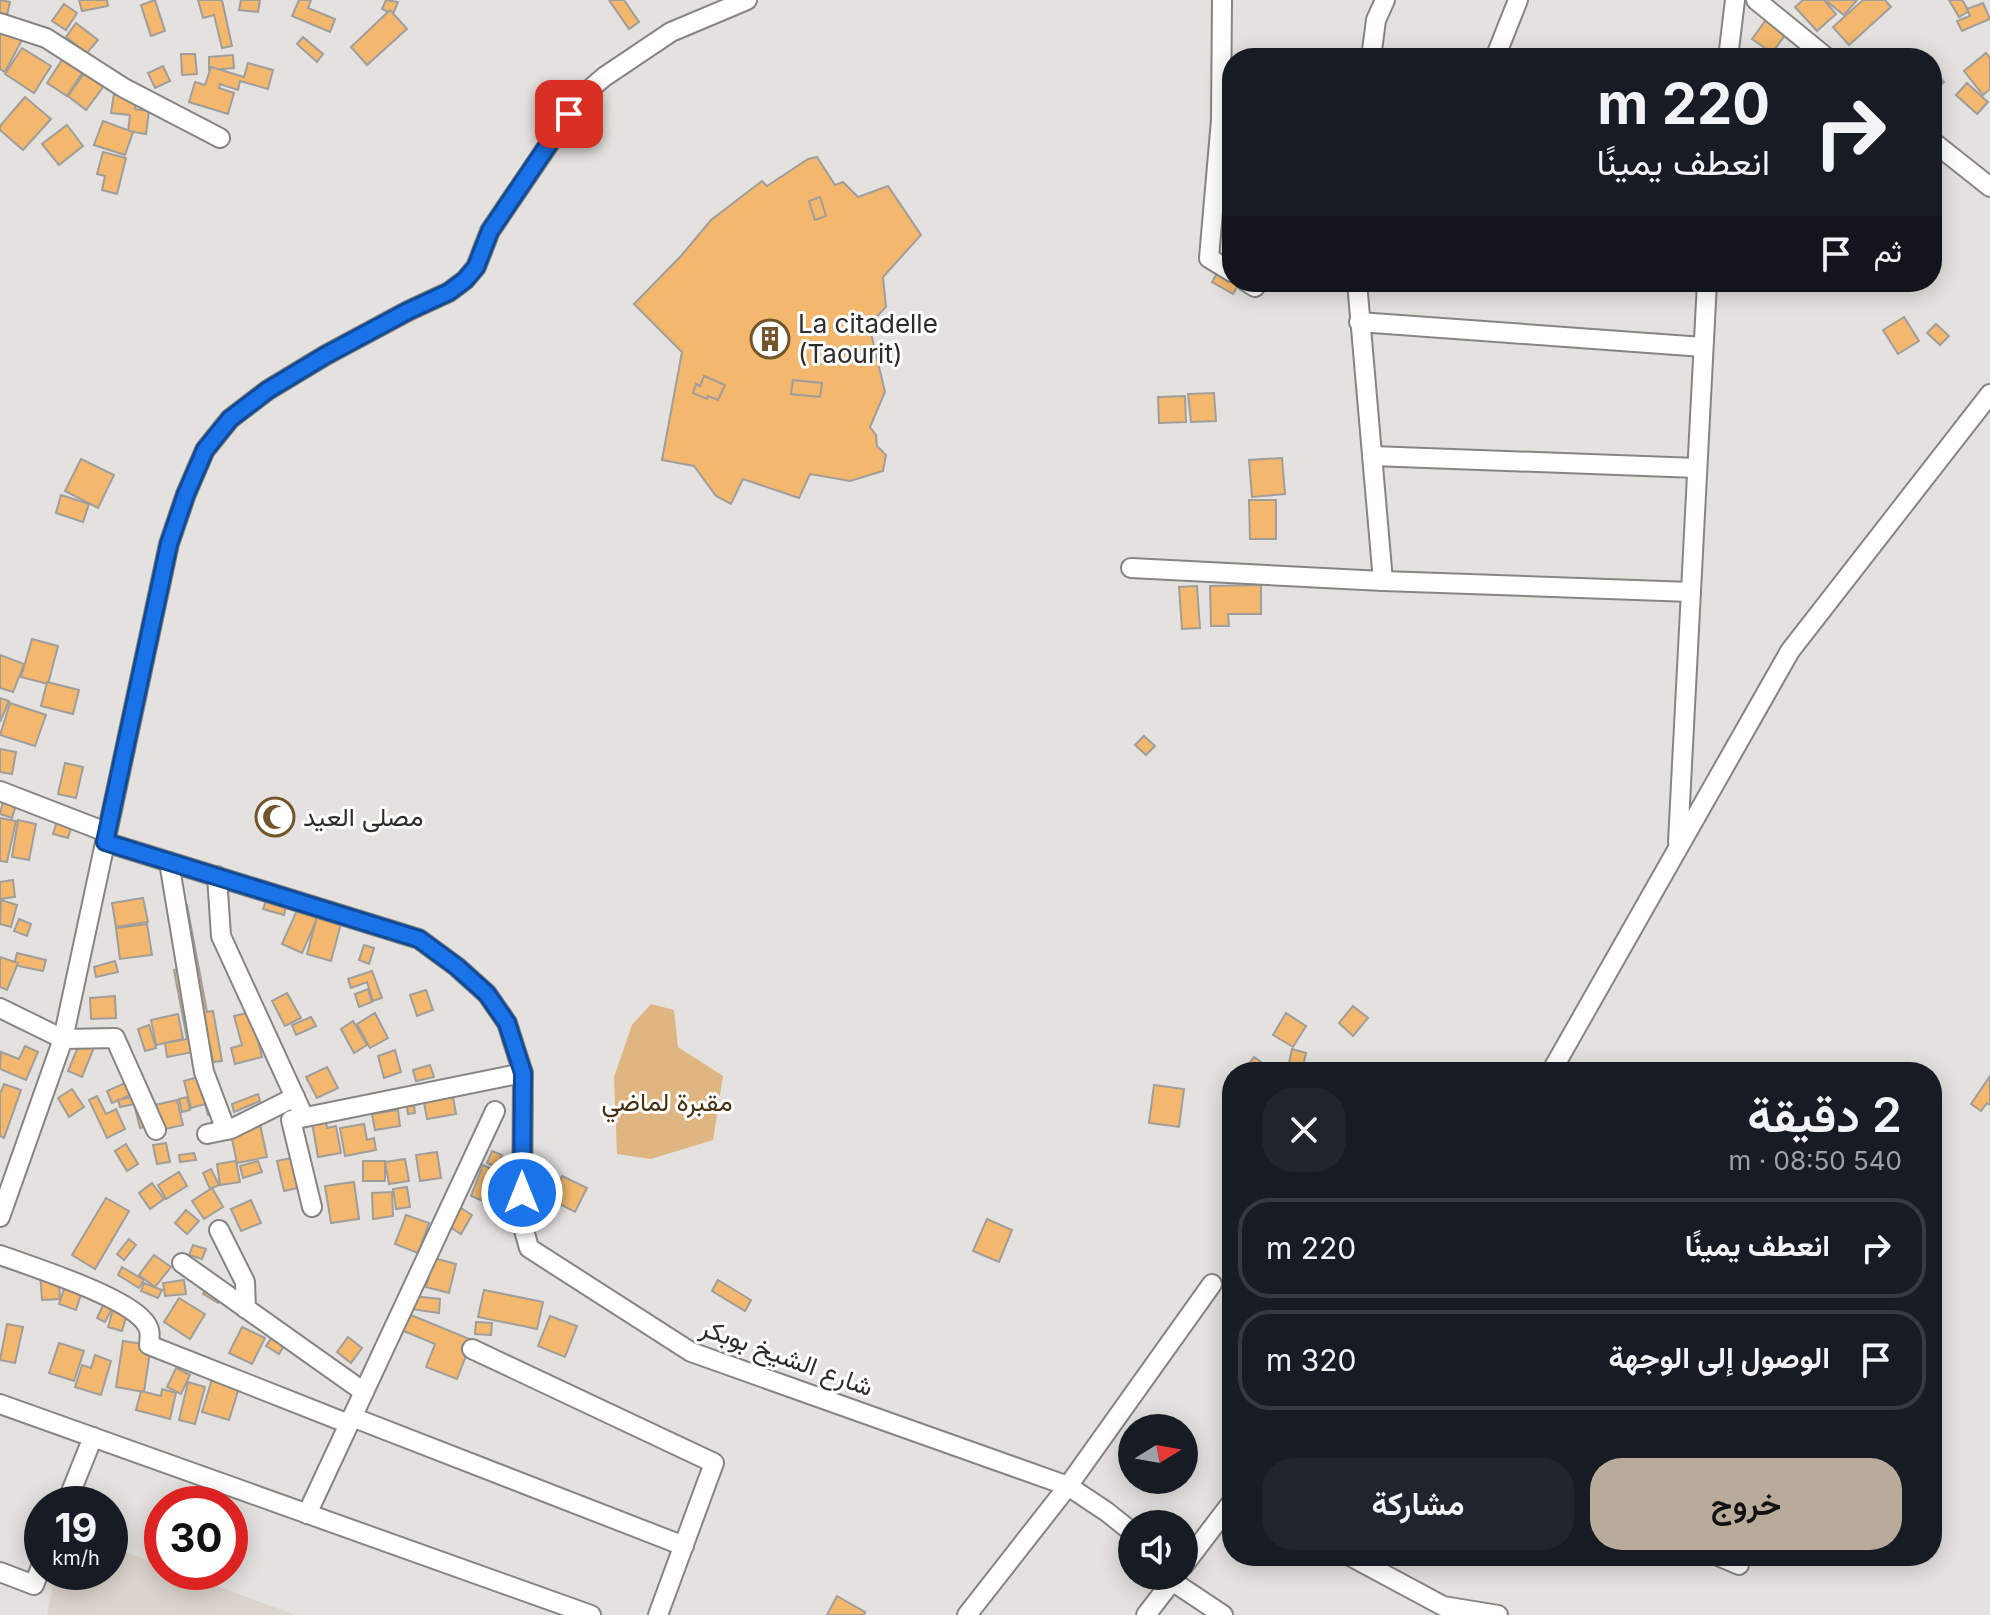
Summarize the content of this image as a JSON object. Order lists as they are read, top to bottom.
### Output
{
  "streets": {
    "street": ["شارع الشيخ بوبكر"]
  },
  "parks": ["مقبرة لماضي"],
  "places": {
    "building": ["La citadelle (Taourit)"],
    "mosque": ["مصلى العيد"]
  },
  "north": "right",
  "page": {
    "turn": ["220 m", "انعطف يمينًا"],
    "then": "ثم",
    "heading": ["2 دقيقة", "540 m · 08:50"],
    "list": [
      {
        "name": "انعطف يمينًا",
        "value": "220 m"
      },
      {
        "name": "الوصول إلى الوجهة",
        "value": "320 m"
      }
    ],
    "buttons": ["خروج", "مشاركة"],
    "speed": "19 km/h",
    "limit": "30"
  }
}
